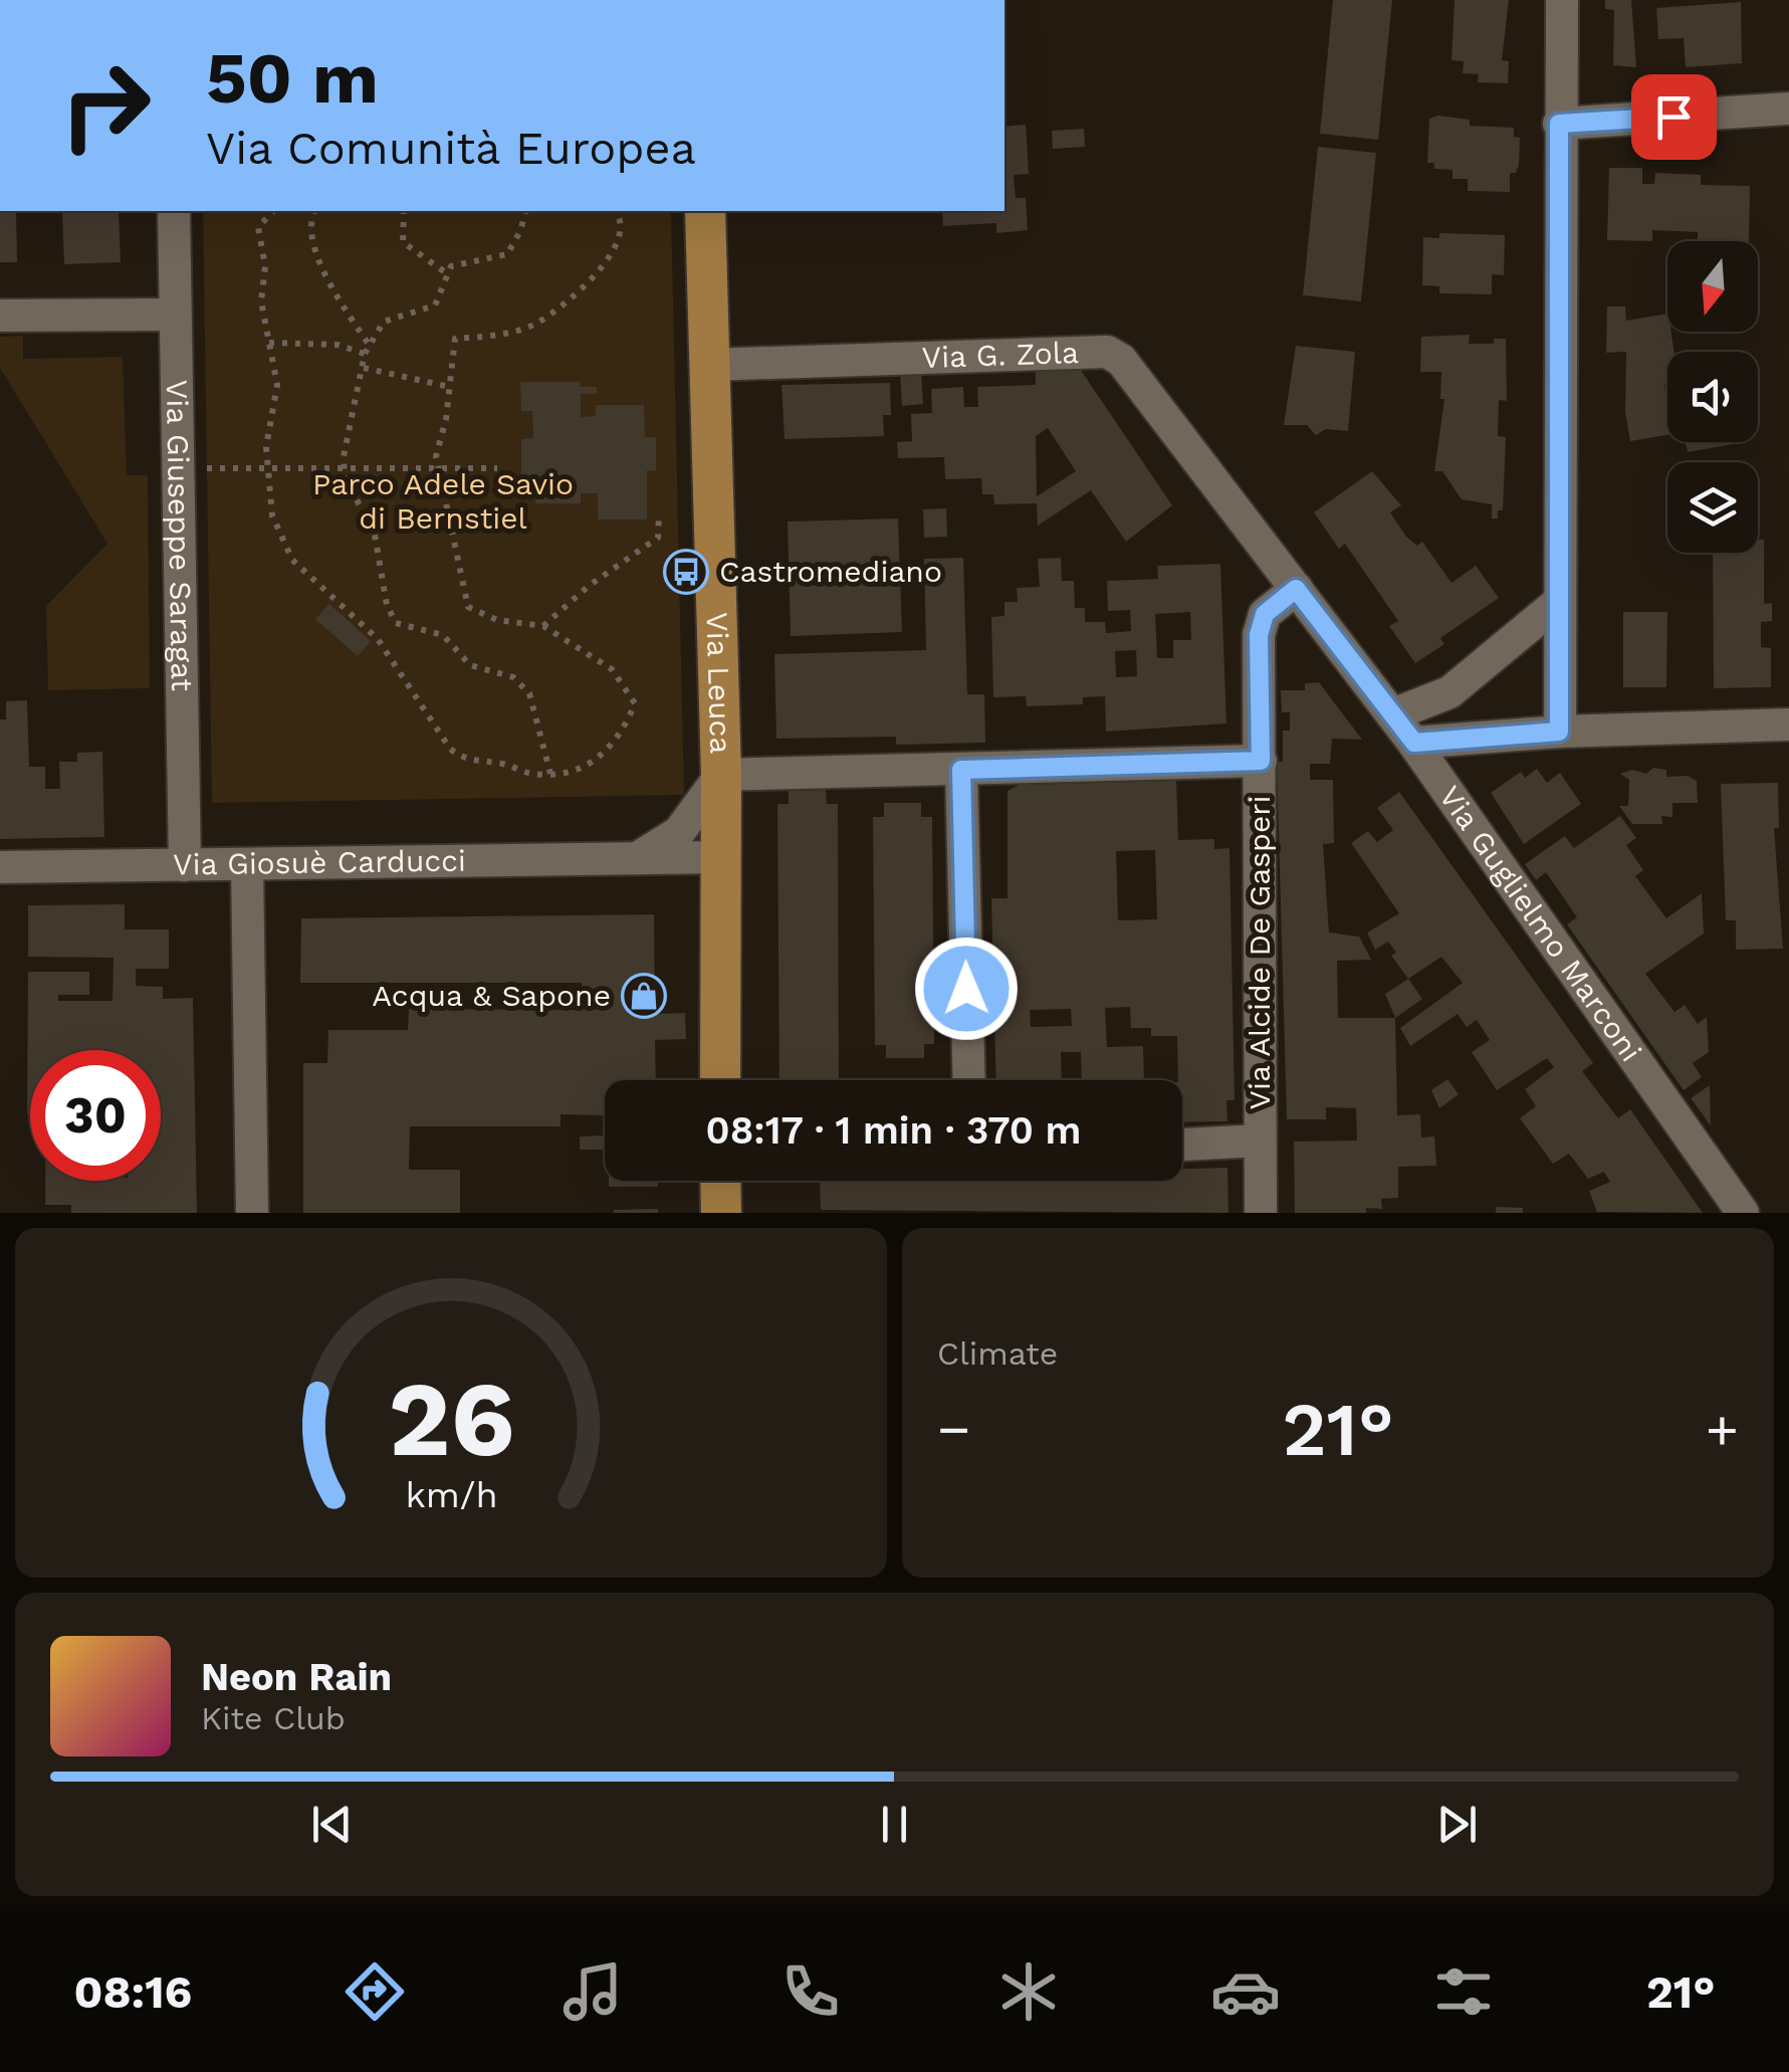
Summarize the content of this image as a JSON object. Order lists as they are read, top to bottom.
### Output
{
  "streets": {
    "main road": ["Via Leuca"],
    "street": [
      "Via G. Zola",
      "Via Giuseppe Saragat",
      "Via Giosuè Carducci",
      "Via Guglielmo Marconi",
      "Via Alcide De Gasperi"
    ]
  },
  "crossings": [
    ["Via G. Zola", "Via Leuca"],
    ["Via G. Zola", "Via Guglielmo Marconi"],
    ["Via G. Zola", "Via Alcide De Gasperi"],
    ["Via Giuseppe Saragat", "Via Giosuè Carducci"],
    ["Via Leuca", "Via Giosuè Carducci"],
    ["Via Guglielmo Marconi", "Via Alcide De Gasperi"]
  ],
  "parks": ["Parco Adele Savio di Bernstiel"],
  "places": {
    "bus stop": ["Castromediano"],
    "shop": ["Acqua & Sapone"]
  },
  "north": "bottom",
  "page": {
    "turn": ["50 m", "Via Comunità Europea"],
    "limit": "30",
    "trip": "08:17 · 1 min · 370 m",
    "tile": "Climate",
    "heat": ["−", "21°", "+"],
    "song": ["Neon Rain", "Kite Club"],
    "tabs": ["08:16", "21°"],
    "gauge": ["26", "km/h"]
  }
}
